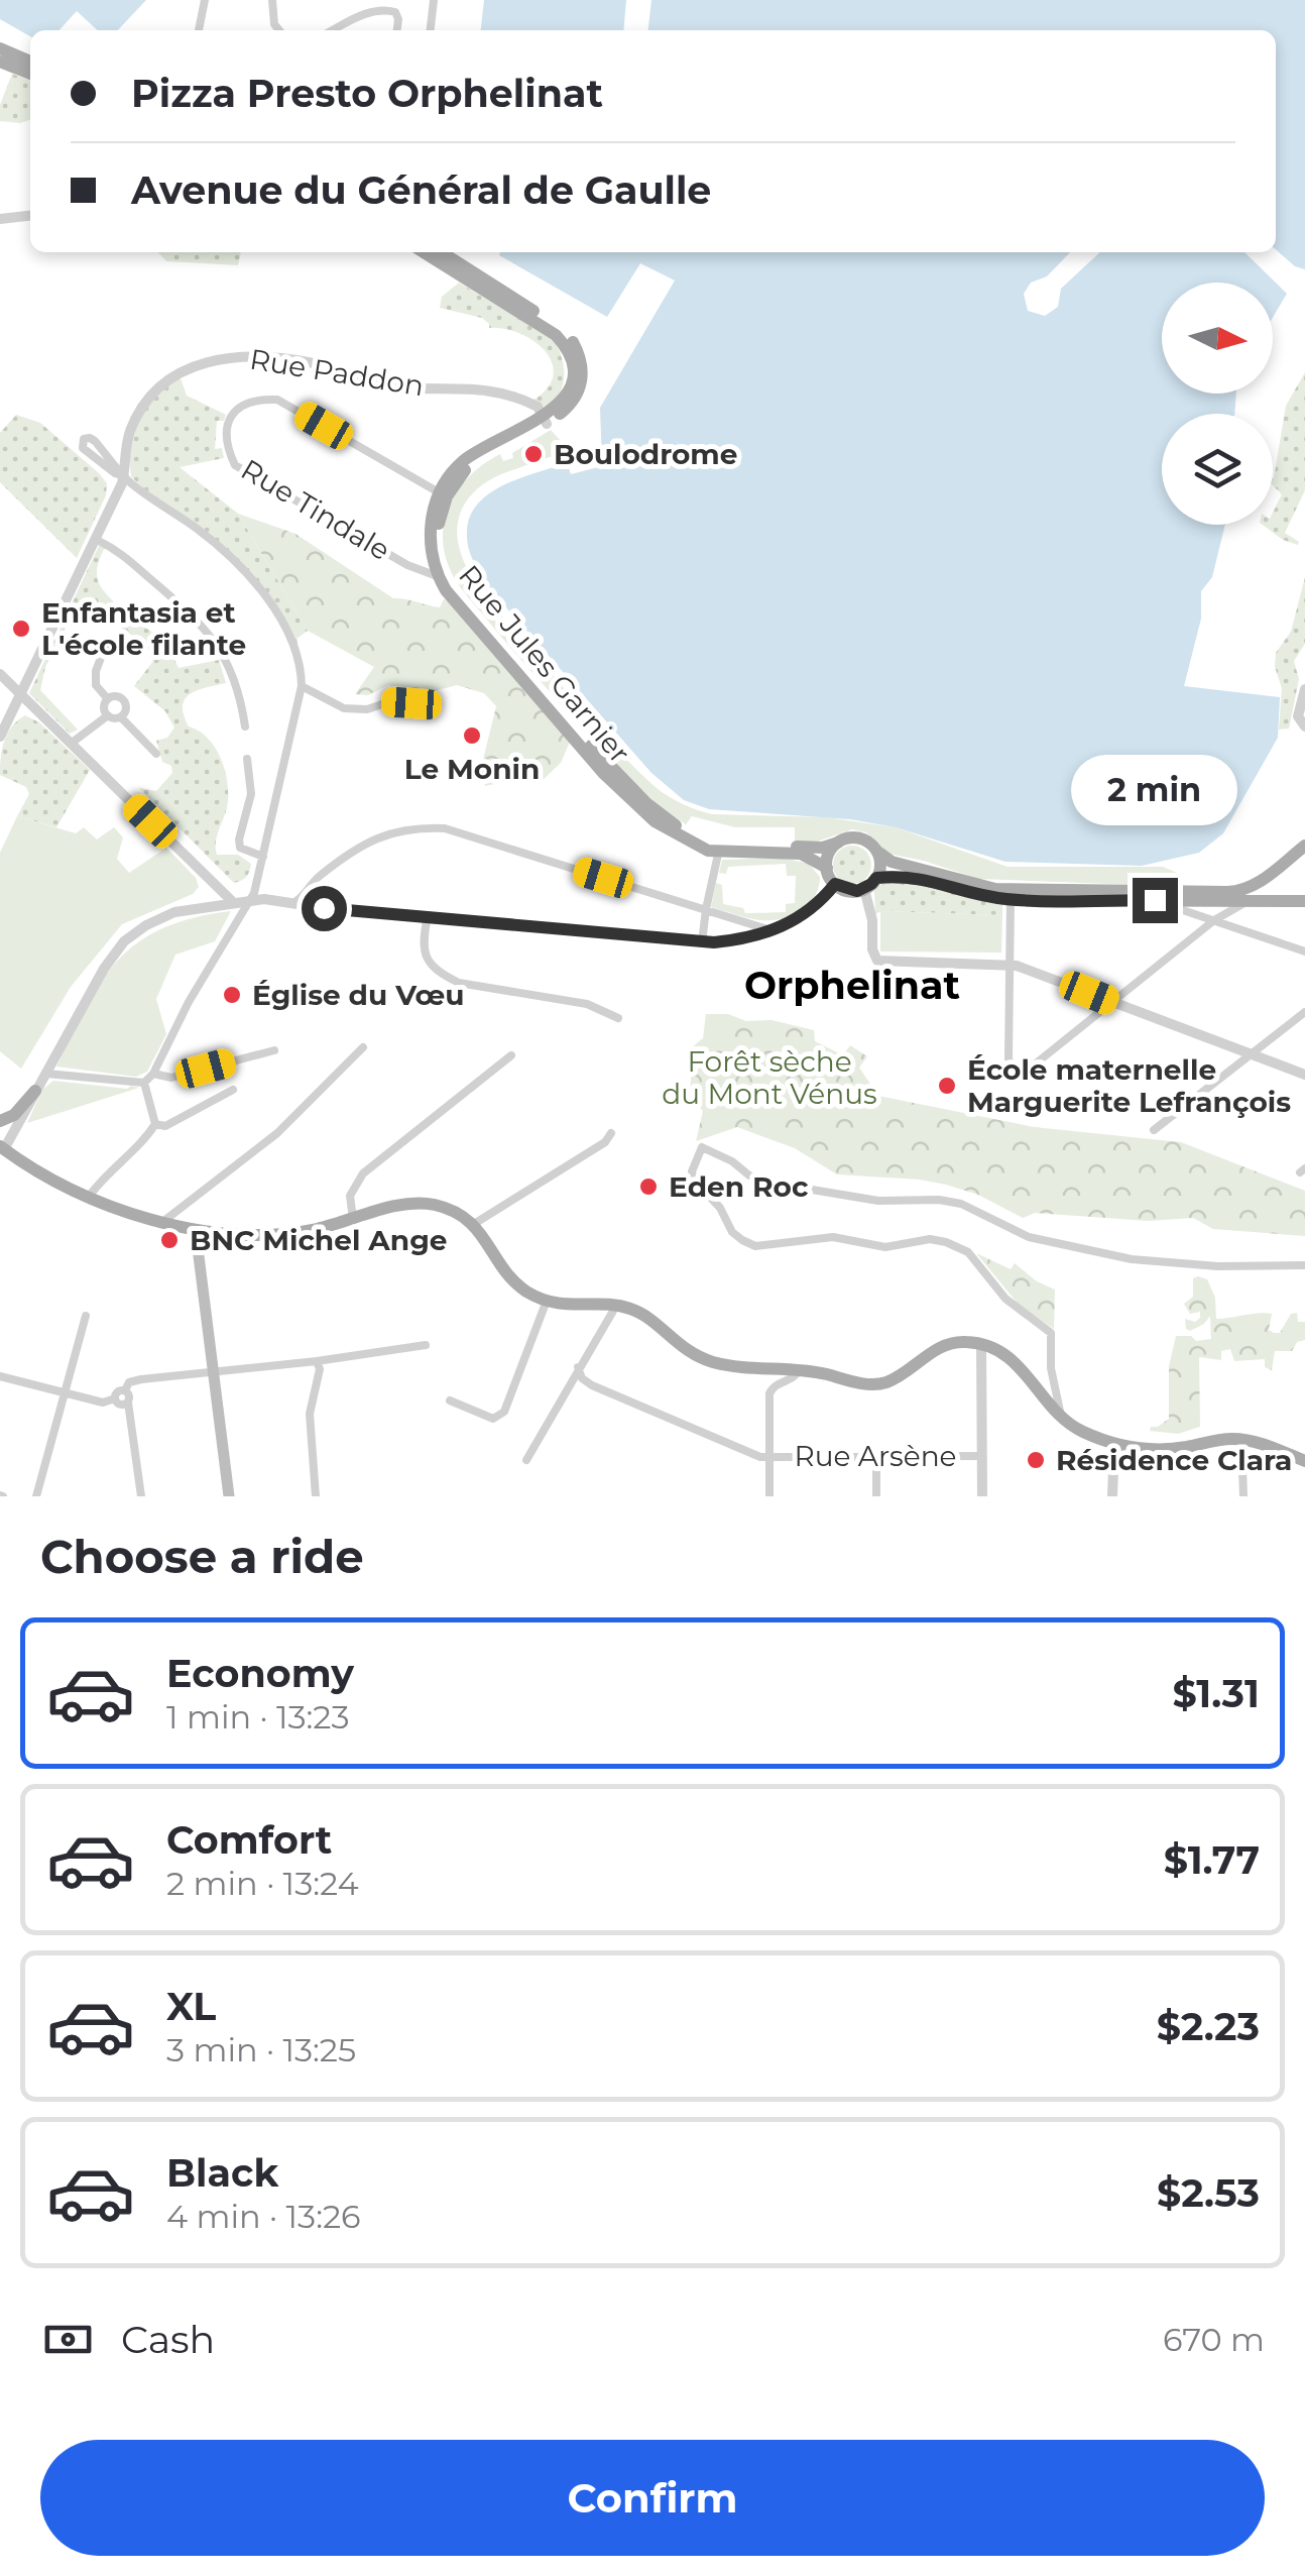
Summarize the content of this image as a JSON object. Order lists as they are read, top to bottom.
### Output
{
  "streets": {
    "main road": ["Rue Jules Garnier"],
    "street": ["Rue Paddon", "Rue Tindale", "Rue Arsène"]
  },
  "crossings": [
    ["Rue Tindale", "Rue Jules Garnier"]
  ],
  "districts": ["Orphelinat"],
  "parks": ["Forêt sèche du Mont Vénus"],
  "places": [
    "Boulodrome",
    "Enfantasia et L'école filante",
    "Le Monin",
    "Église du Vœu",
    "École maternelle Marguerite Lefrançois",
    "Eden Roc",
    "BNC Michel Ange",
    "Résidence Clara"
  ],
  "north": "right",
  "page": {
    "banner": ["Pizza Presto Orphelinat", "Avenue du Général de Gaulle"],
    "bubble": "2 min",
    "heading": "Choose a ride",
    "list": [
      {
        "name": "Economy",
        "note": "1 min · 13:23",
        "value": "$1.31"
      },
      {
        "name": "Comfort",
        "note": "2 min · 13:24",
        "value": "$1.77"
      },
      {
        "name": "XL",
        "note": "3 min · 13:25",
        "value": "$2.23"
      },
      {
        "name": "Black",
        "note": "4 min · 13:26",
        "value": "$2.53"
      }
    ],
    "pay": ["Cash", "670 m"],
    "buttons": "Confirm"
  }
}
